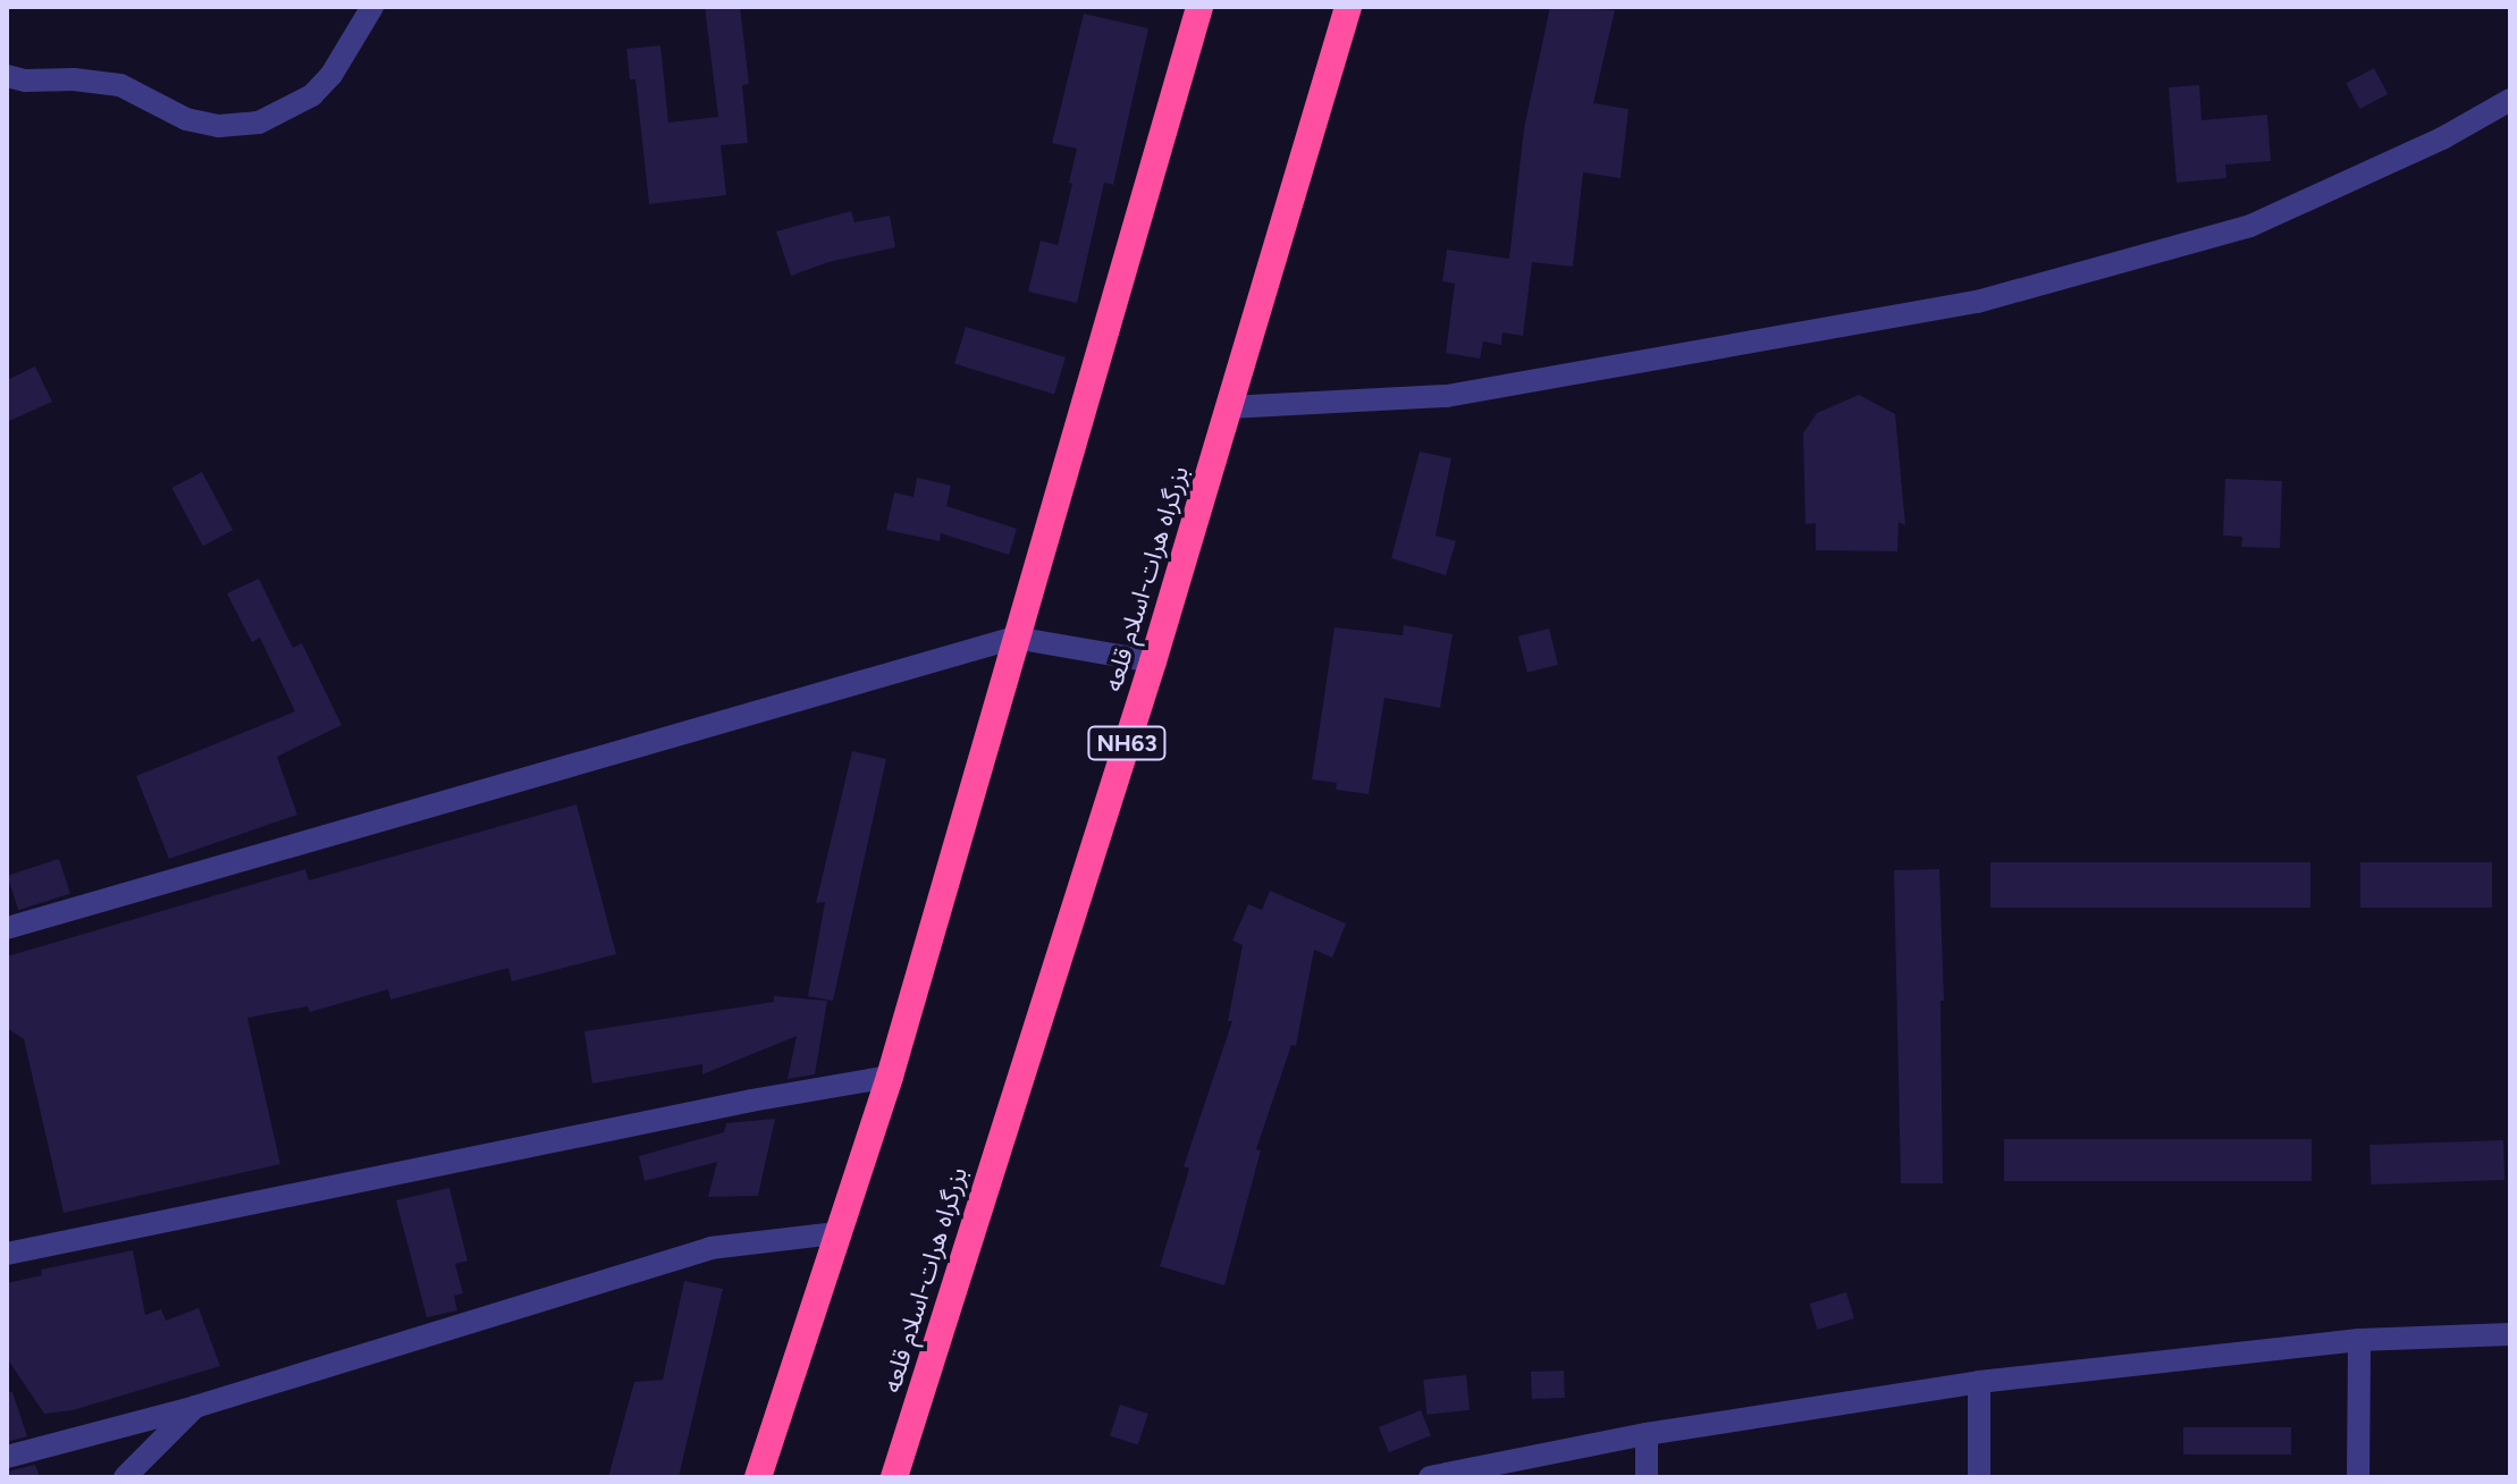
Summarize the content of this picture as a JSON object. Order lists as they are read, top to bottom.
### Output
{
  "streets": {
    "highway": ["بزرگراه هرات-اسلام قلعه", "NH63"]
  }
}
